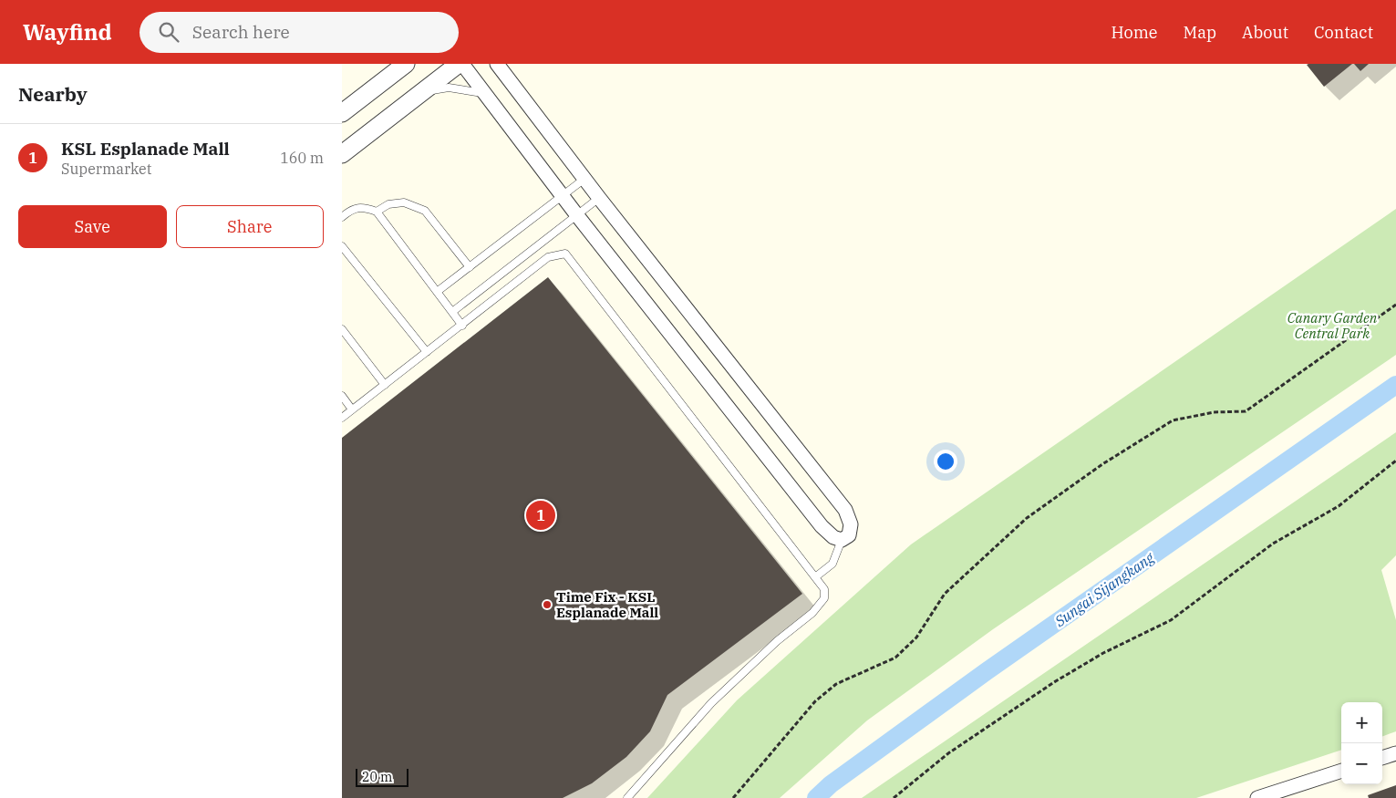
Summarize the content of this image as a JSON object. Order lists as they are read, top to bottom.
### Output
{
  "water": ["Sungai Sijangkang"],
  "parks": ["Canary Garden Central Park"],
  "places": ["Time Fix - KSL Esplanade Mall"],
  "scale_bar": "20 m",
  "page": {
    "header": "Wayfind",
    "search": "Search here",
    "nav": [
      "Home",
      "Map",
      "About",
      "Contact"
    ],
    "heading": "Nearby",
    "list": [
      {
        "mark": "1",
        "name": "KSL Esplanade Mall",
        "note": "Supermarket",
        "value": "160 m"
      }
    ],
    "buttons": ["Save", "Share"],
    "pins": "1",
    "map_buttons": ["+", "−"],
    "scale": "20 m"
  }
}
